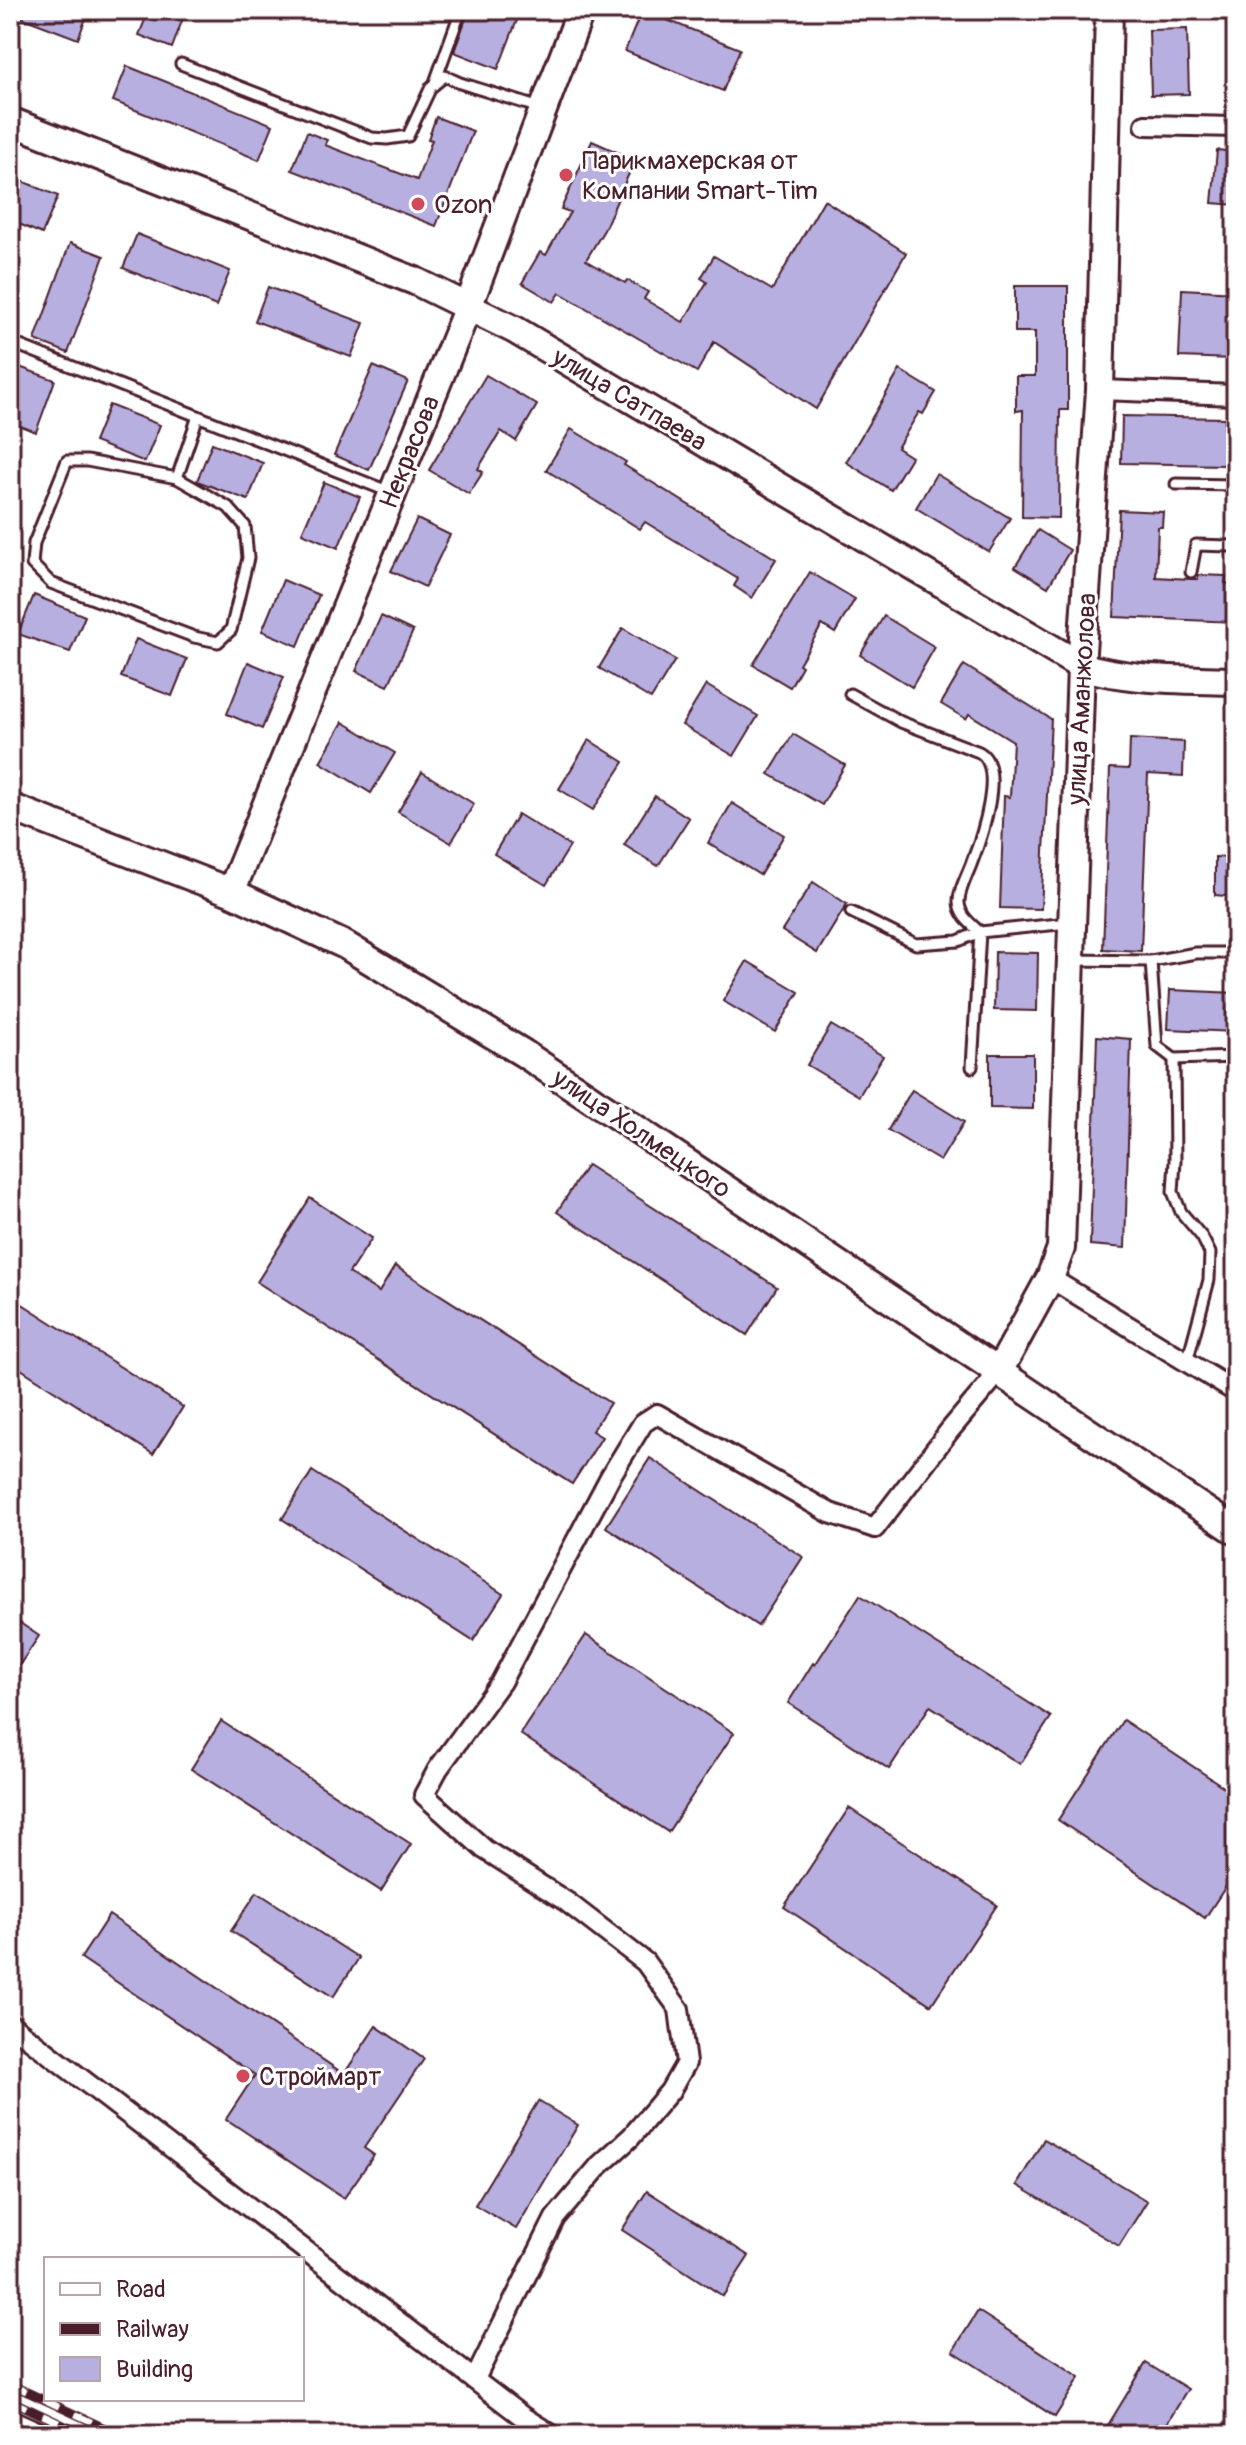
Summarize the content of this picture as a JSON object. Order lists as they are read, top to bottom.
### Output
{
  "streets": {
    "street": [
      "улица Сатпаева",
      "Некрасова",
      "улица Аманжолова",
      "улица Холмецкого"
    ]
  },
  "crossings": [
    ["улица Сатпаева", "Некрасова"],
    ["улица Сатпаева", "улица Аманжолова"],
    ["Некрасова", "улица Холмецкого"],
    ["улица Аманжолова", "улица Холмецкого"]
  ],
  "places": ["Парикмахерская от Компании Smart-Tim", "Ozon", "Строймарт"],
  "legend": ["Road", "Railway", "Building"]
}
